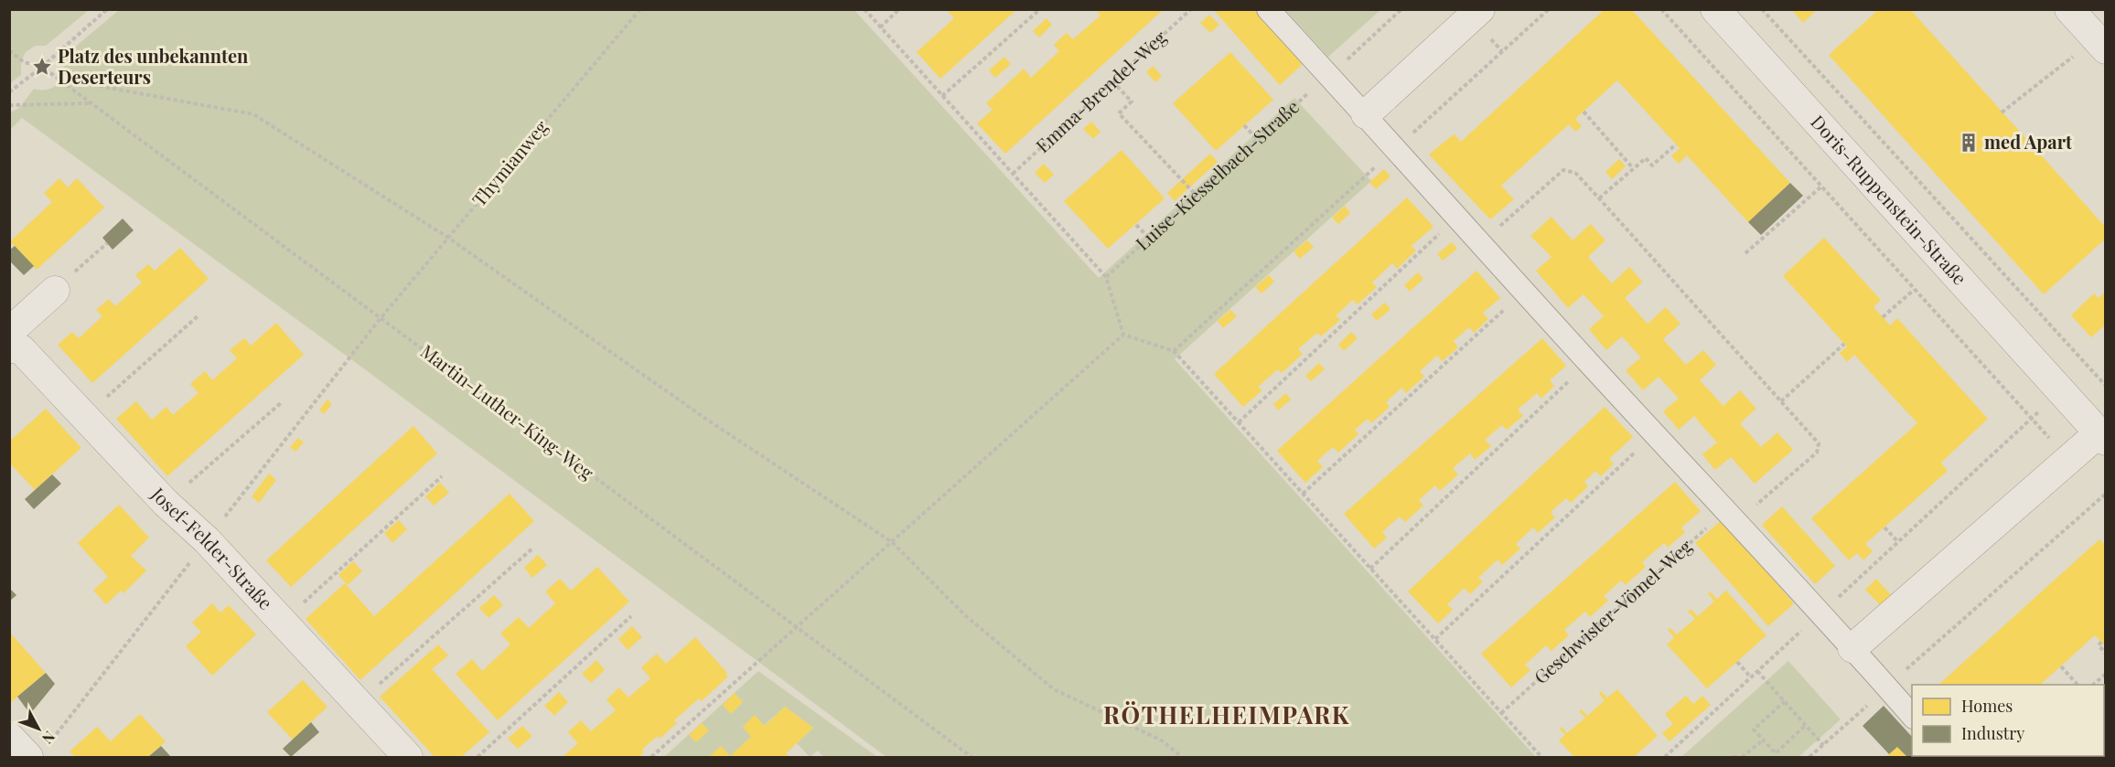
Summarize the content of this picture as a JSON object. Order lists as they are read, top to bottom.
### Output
{
  "streets": {
    "street": ["Doris-Ruppenstein-Straße", "Josef-Felder-Straße"],
    "path": [
      "Emma-Brendel-Weg",
      "Thymianweg",
      "Luise-Kiesselbach-Straße",
      "Martin-Luther-King-Weg",
      "Geschwister-Vömel-Weg"
    ]
  },
  "crossings": [
    ["Thymianweg", "Martin-Luther-King-Weg"]
  ],
  "districts": ["RÖTHELHEIMPARK"],
  "places": {
    "place": ["Platz des unbekannten Deserteurs"],
    "building": ["med Apart"]
  },
  "legend": ["Homes", "Industry"],
  "north": "bottom right"
}
